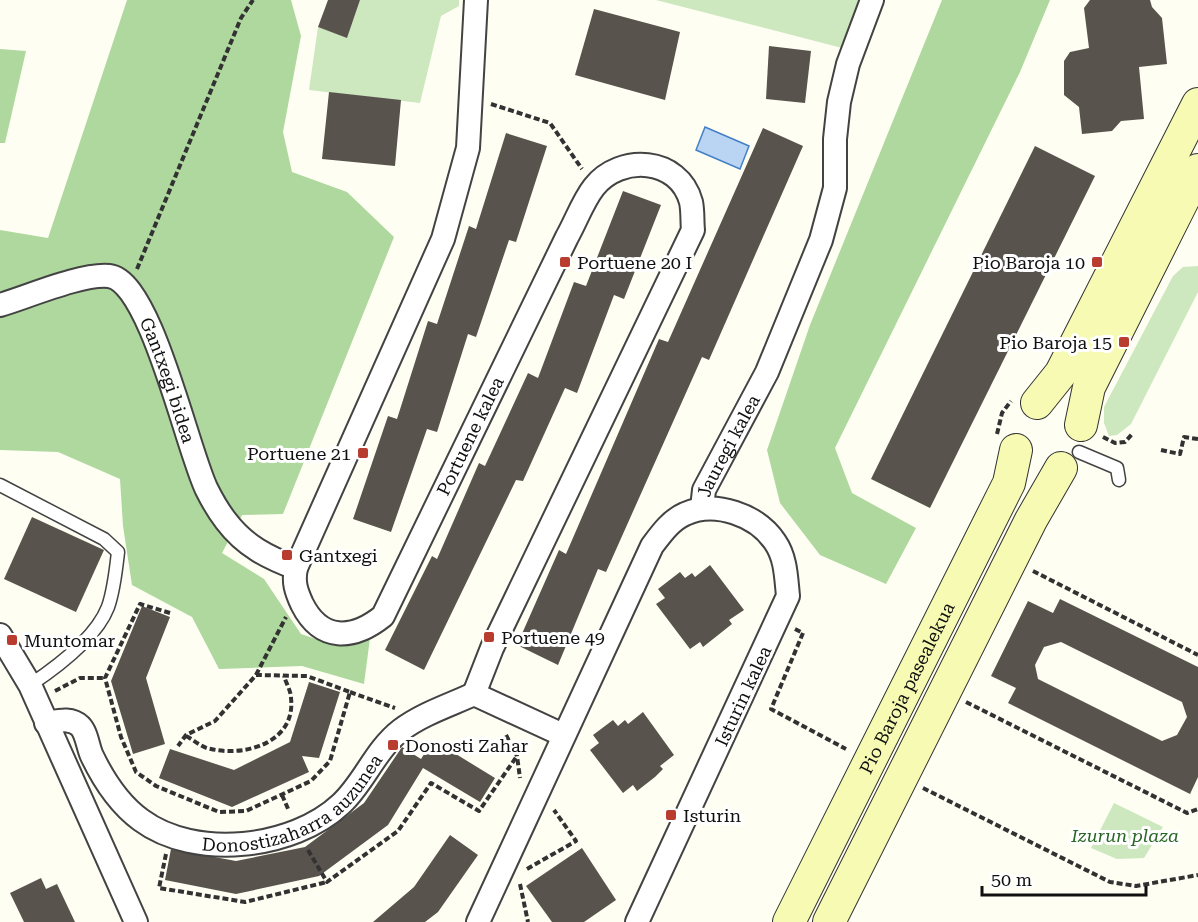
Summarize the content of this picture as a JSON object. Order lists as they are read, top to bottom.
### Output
{
  "streets": {
    "main road": ["Pio Baroja pasealekua"],
    "street": [
      "Gantxegi bidea",
      "Portuene kalea",
      "Jauregi kalea",
      "Isturin kalea",
      "Donostizaharra auzunea"
    ]
  },
  "crossings": [
    ["Gantxegi bidea", "Portuene kalea"],
    ["Portuene kalea", "Donostizaharra auzunea"],
    ["Jauregi kalea", "Isturin kalea"]
  ],
  "parks": ["Izurun plaza"],
  "places": {
    "transit": [
      "Portuene 20 I",
      "Pio Baroja 10",
      "Pio Baroja 15",
      "Portuene 21",
      "Gantxegi",
      "Portuene 49",
      "Muntomar",
      "Donosti Zahar",
      "Isturin"
    ]
  },
  "scale_bar": "50 m"
}
